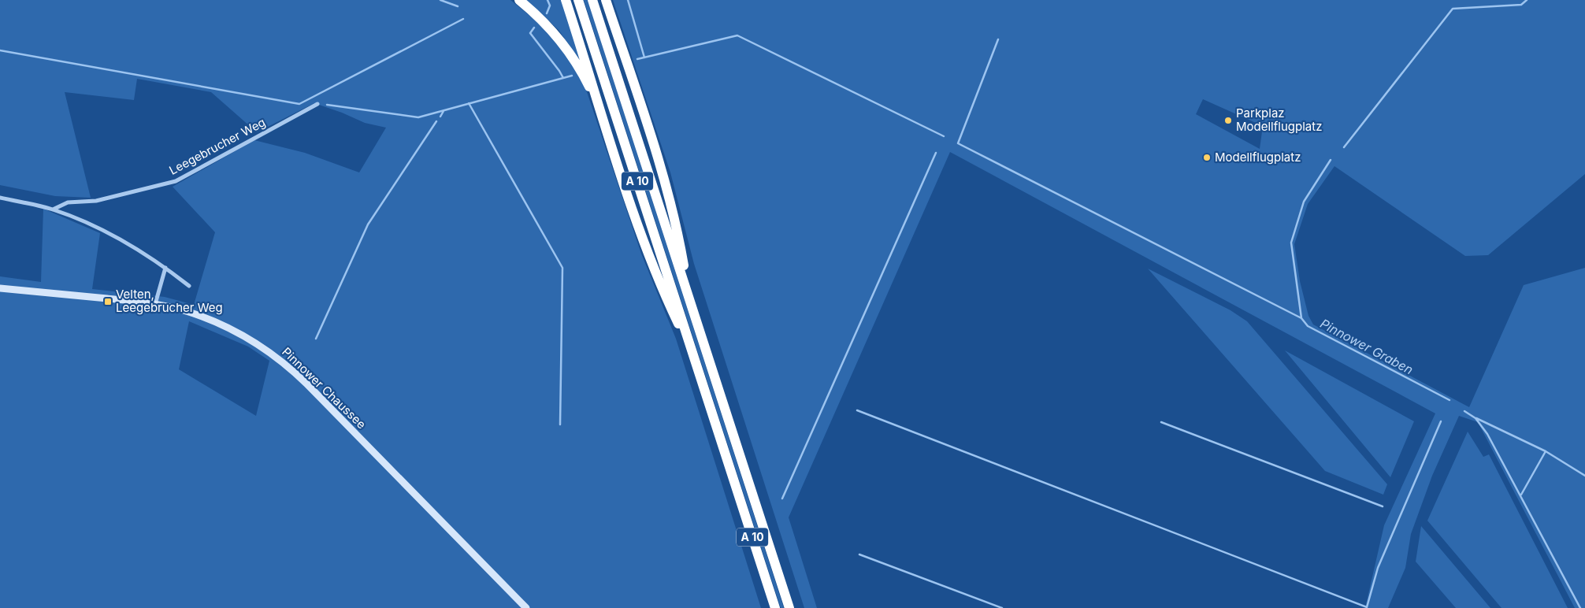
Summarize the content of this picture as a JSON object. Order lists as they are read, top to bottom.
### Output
{
  "streets": {
    "highway": ["A 10"],
    "main road": ["Pinnower Chaussee"],
    "street": ["Leegebrucher Weg"]
  },
  "water": ["Pinnower Graben"],
  "places": {
    "other": ["Parkplaz Modellflugplatz", "Modellflugplatz"],
    "transit": ["Velten, Leegebrucher Weg"]
  }
}
